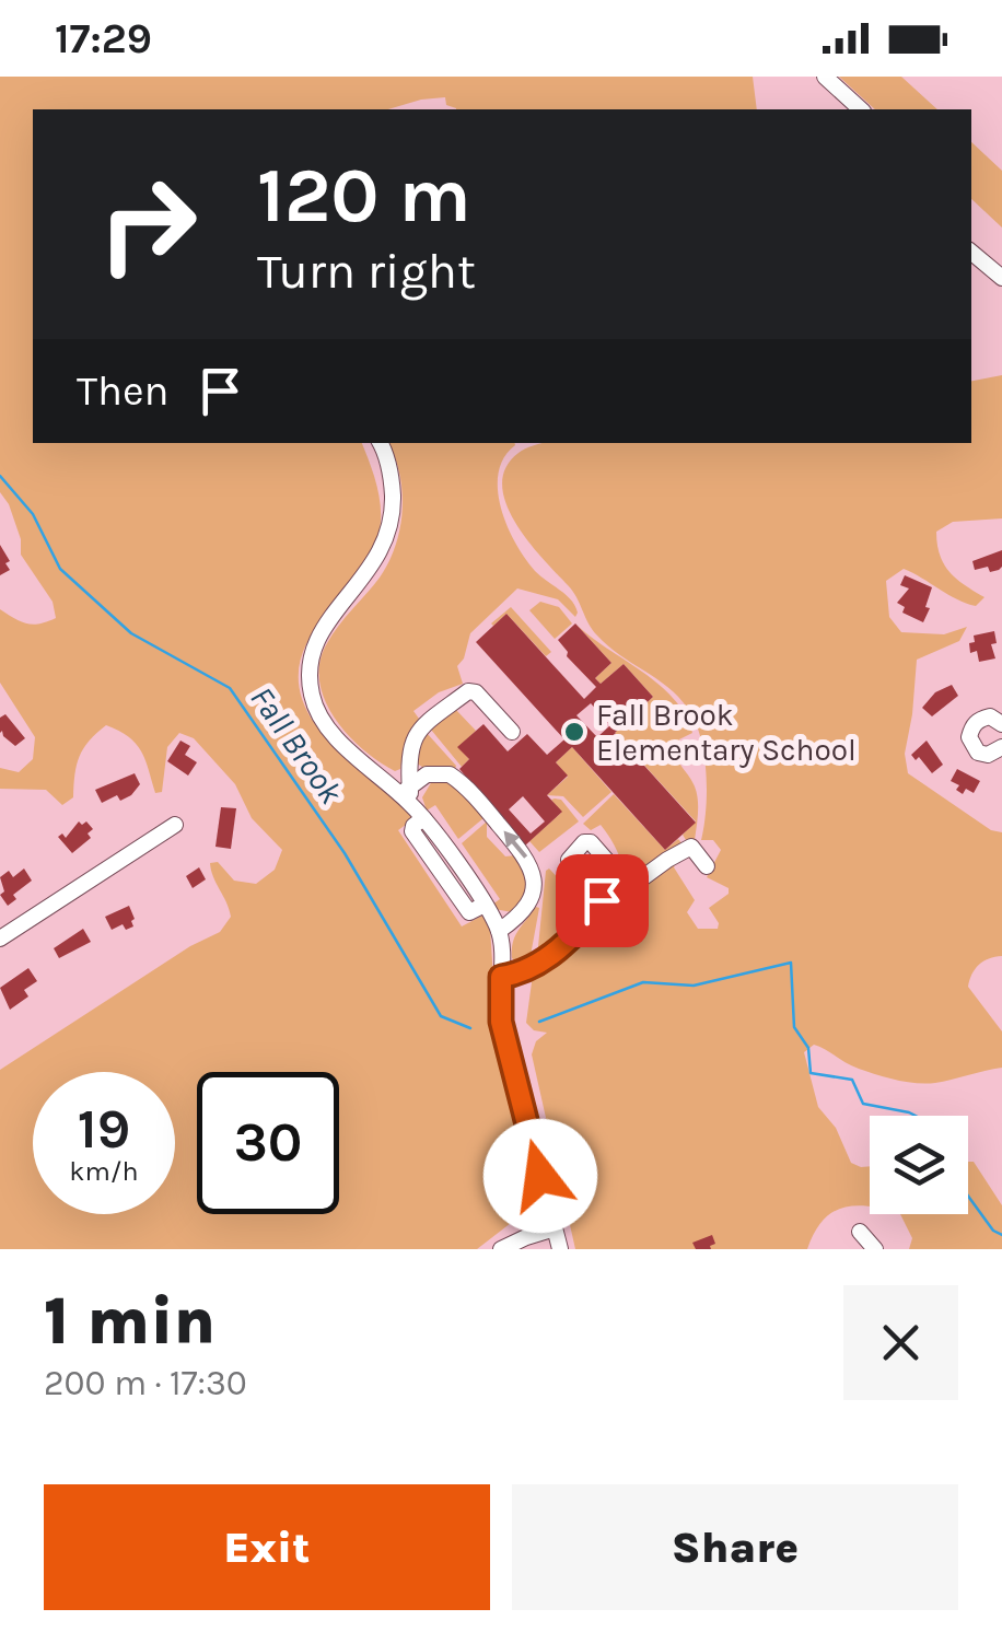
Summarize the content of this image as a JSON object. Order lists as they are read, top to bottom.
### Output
{
  "water": ["Fall Brook"],
  "places": ["Fall Brook Elementary School"],
  "page": {
    "status": "17:29",
    "turn": ["120 m", "Turn right"],
    "then": "Then",
    "speed": "19 km/h",
    "limit": "30",
    "heading": ["1 min", "200 m · 17:30"],
    "buttons": ["Exit", "Share"]
  }
}
